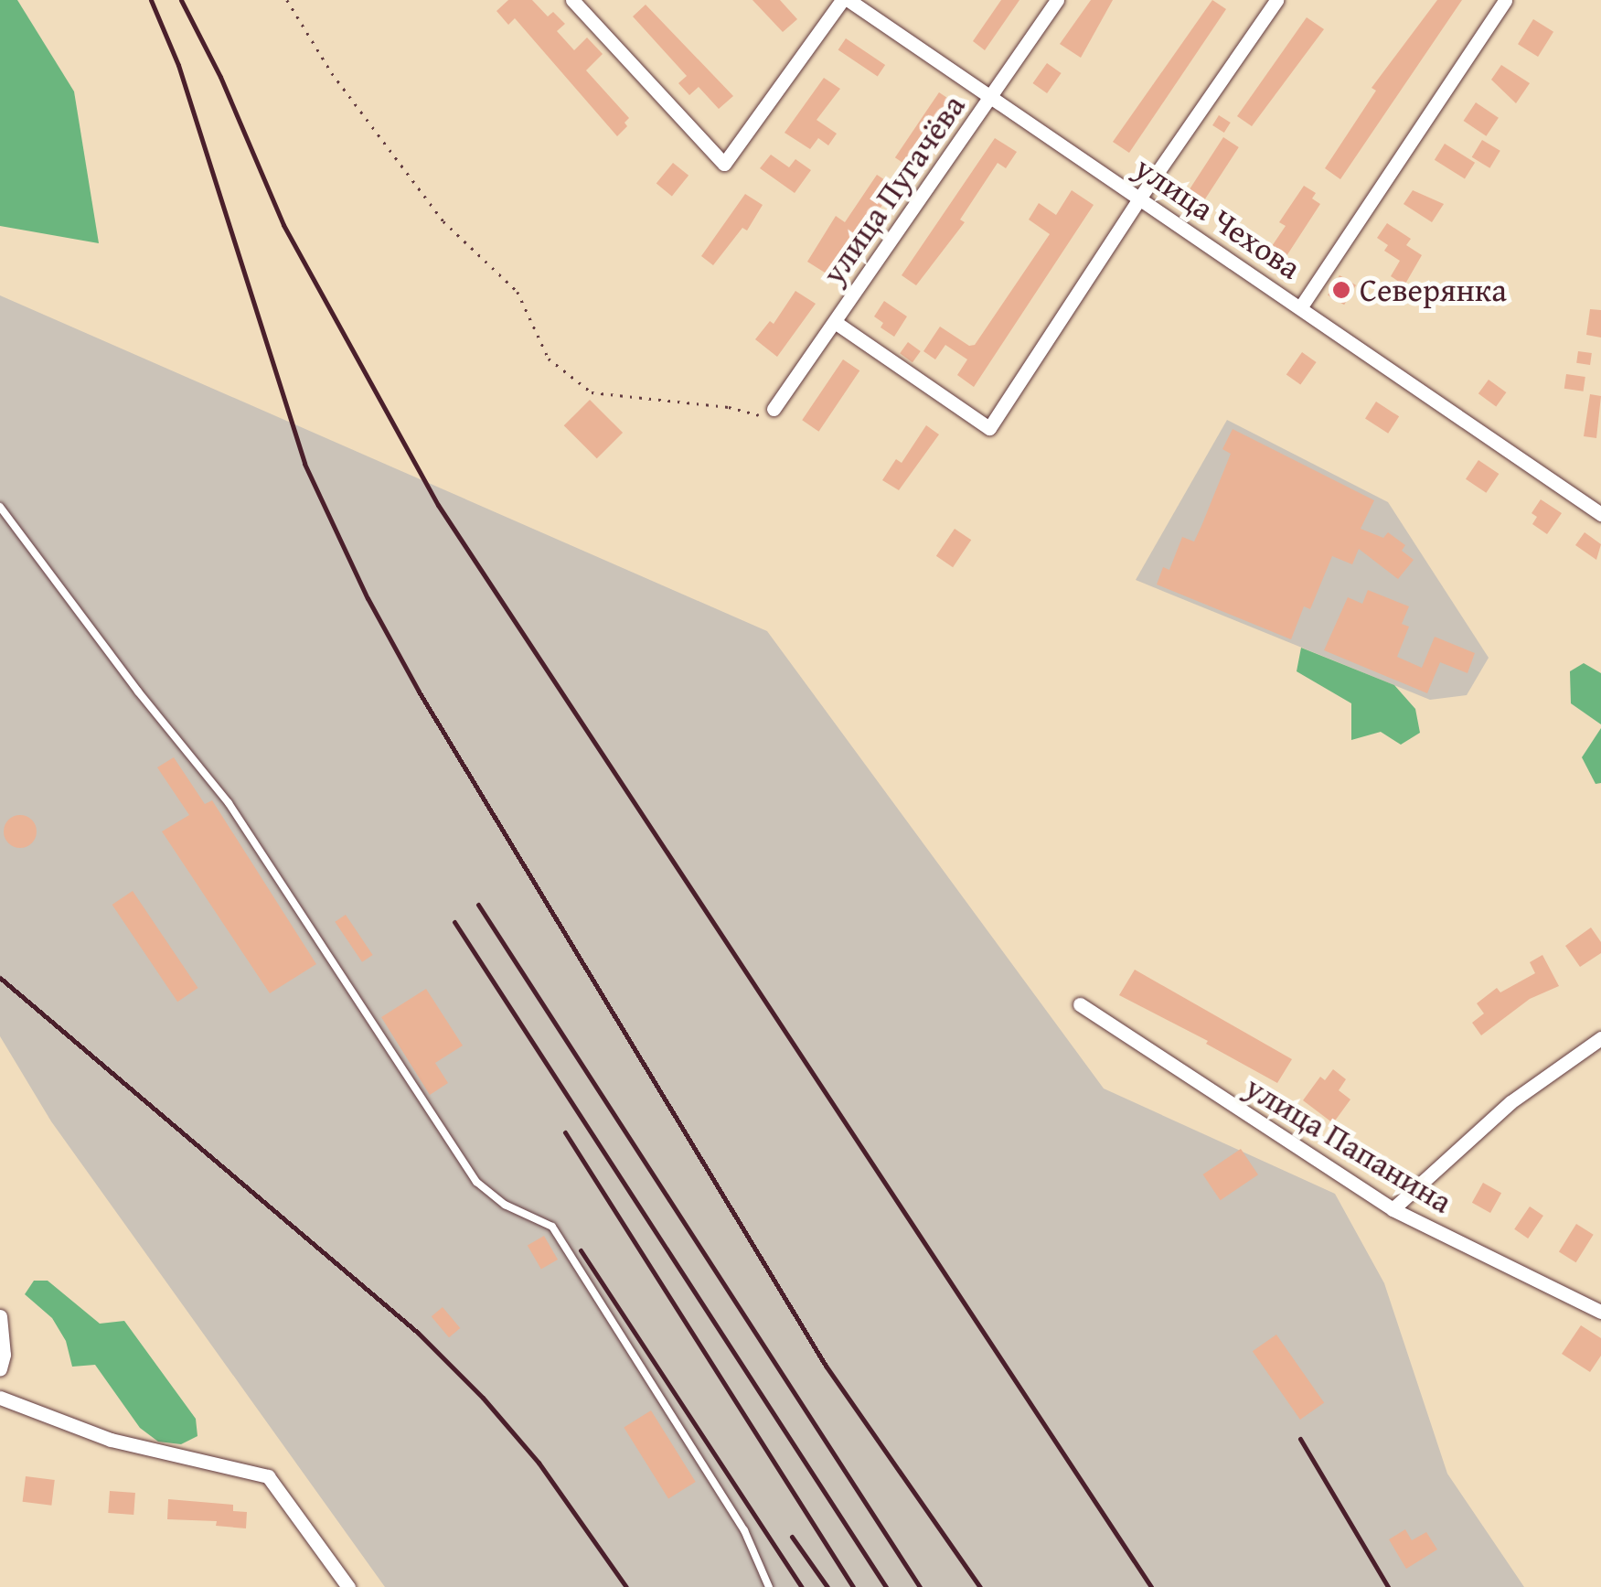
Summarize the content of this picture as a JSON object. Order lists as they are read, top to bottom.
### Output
{
  "streets": {
    "street": ["улица Пугачёва", "улица Чехова", "улица Папанина"]
  },
  "crossings": [
    ["улица Пугачёва", "улица Чехова"]
  ],
  "places": ["Северянка"]
}
